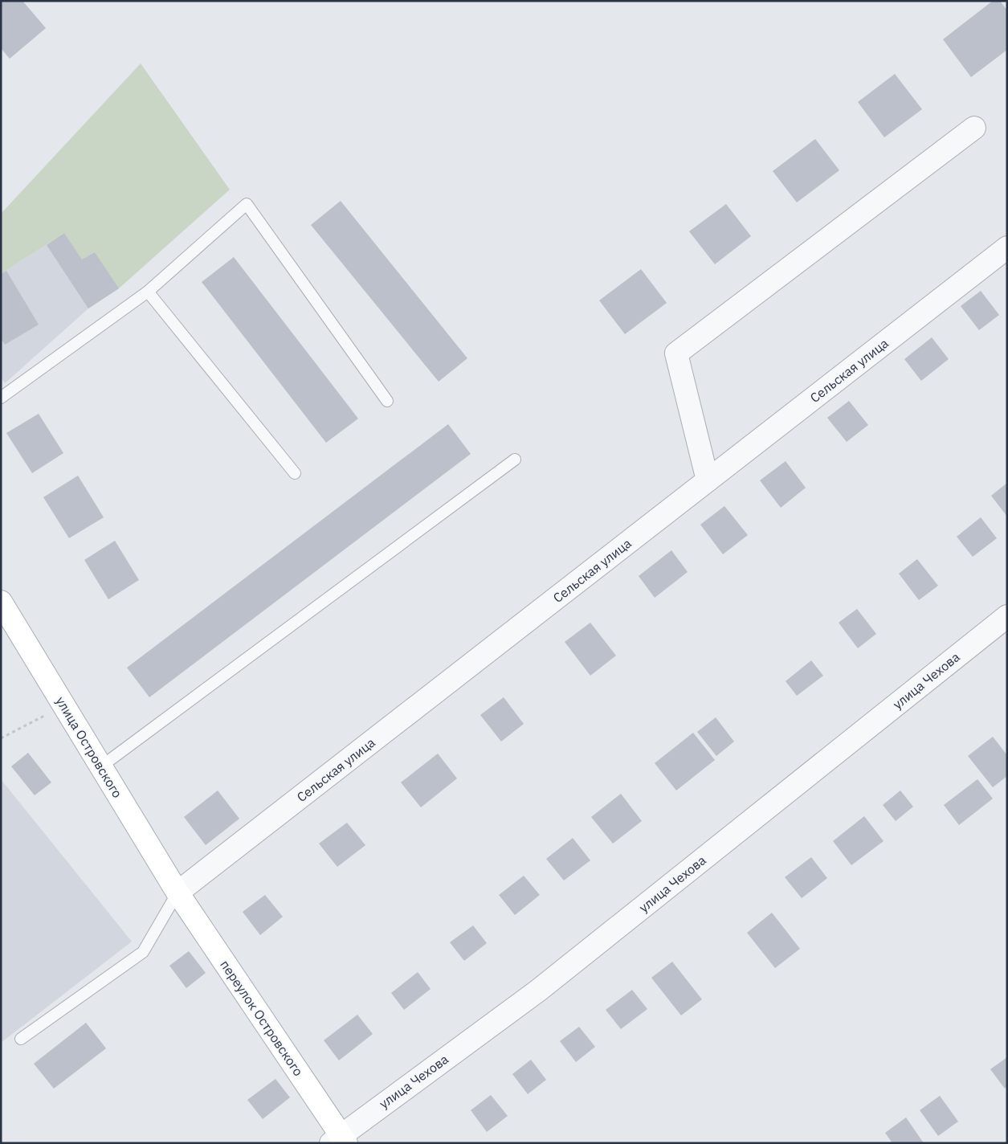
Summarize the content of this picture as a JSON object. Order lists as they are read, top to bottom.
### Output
{
  "streets": {
    "street": [
      "Сельская улица",
      "улица Чехова",
      "улица Островского",
      "переулок Островского"
    ]
  },
  "crossings": [
    ["Сельская улица", "улица Островского"],
    ["Сельская улица", "переулок Островского"],
    ["улица Чехова", "переулок Островского"],
    ["улица Островского", "переулок Островского"]
  ]
}
